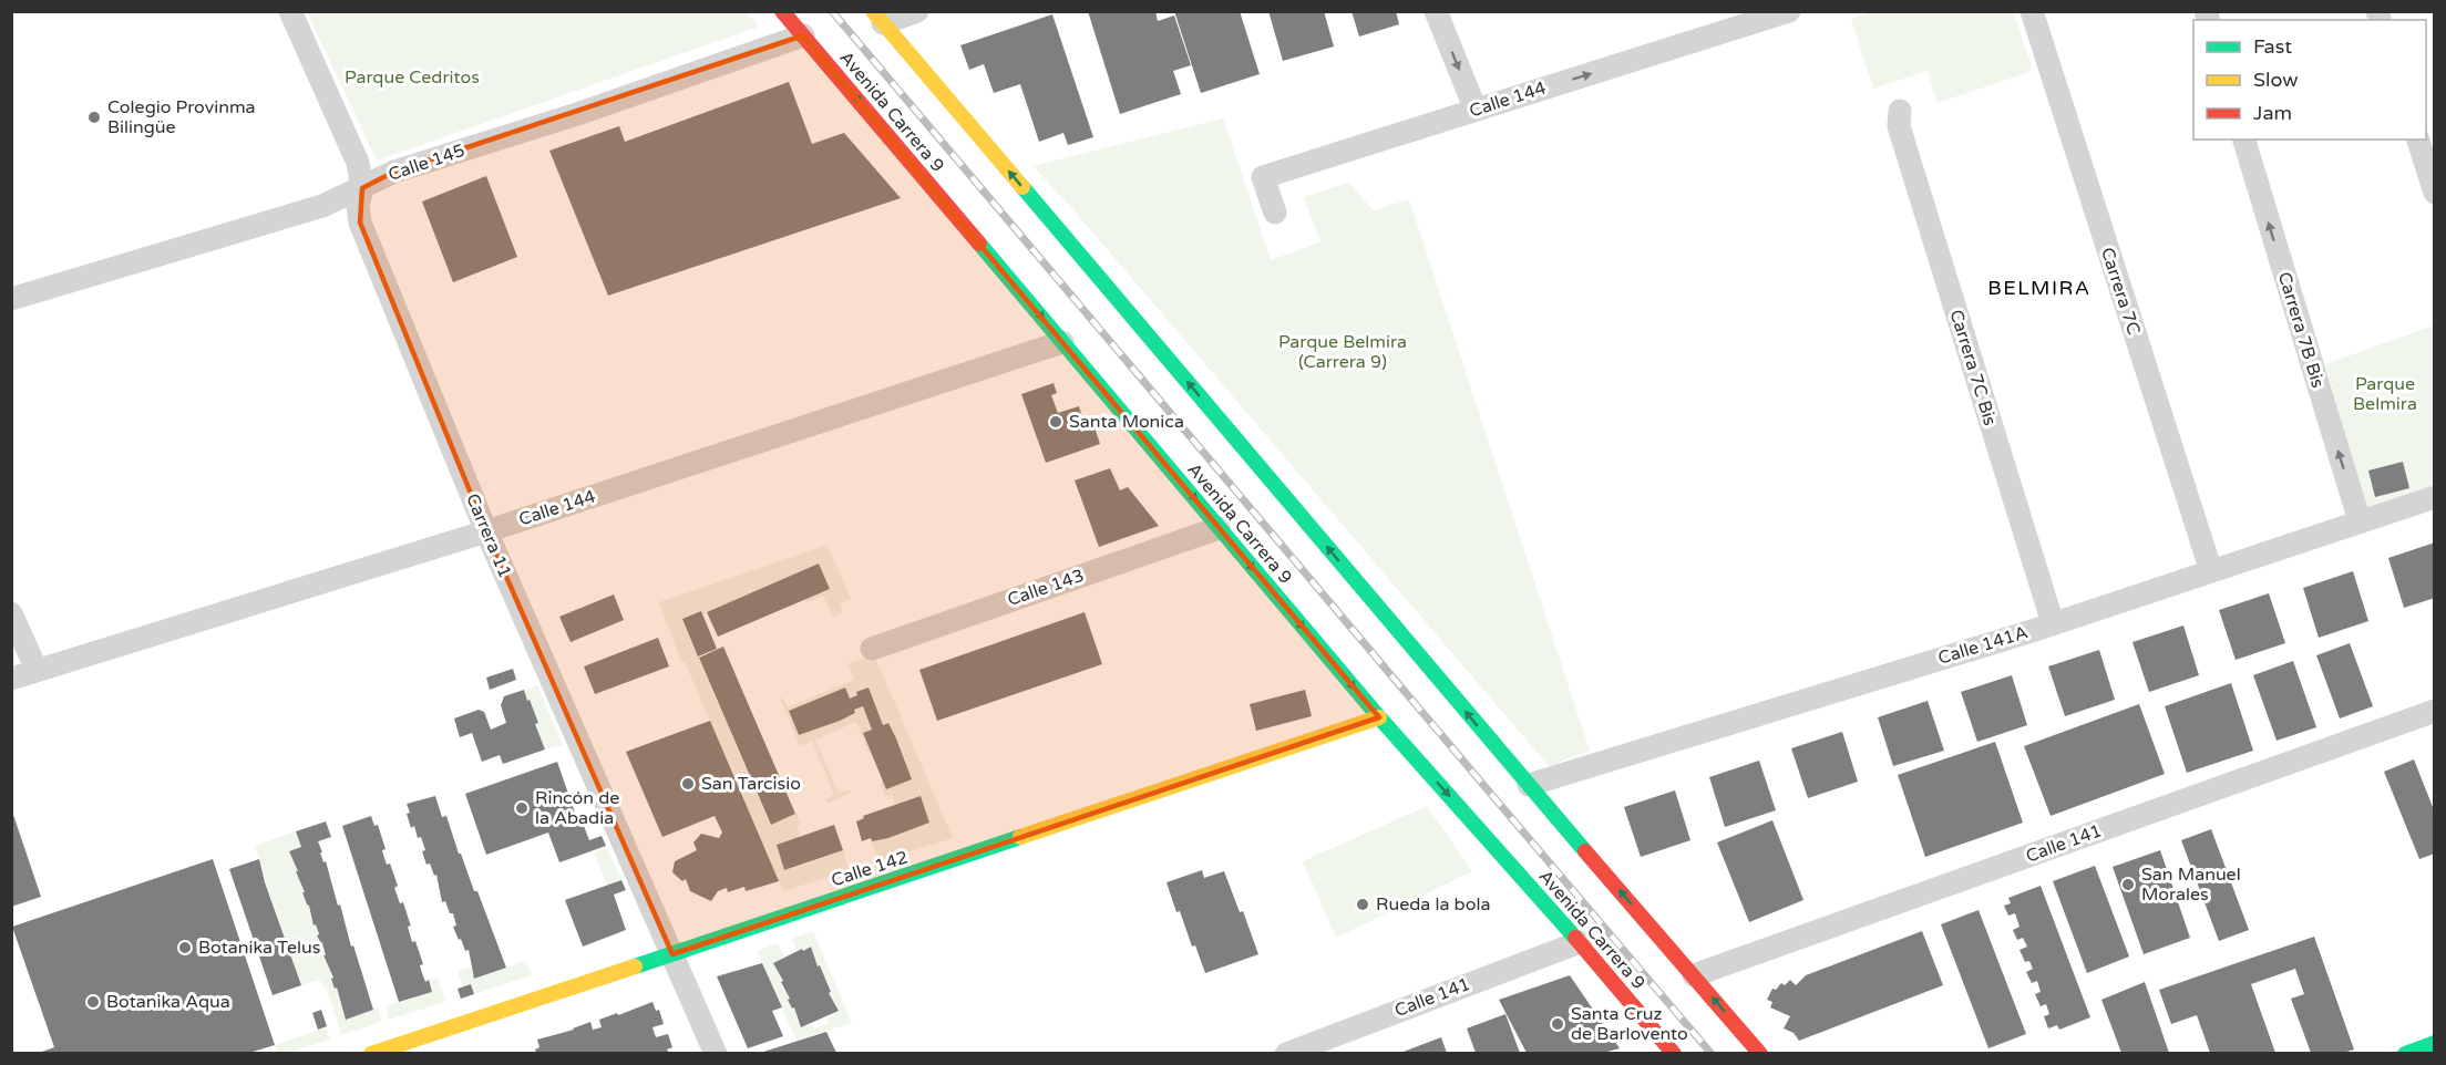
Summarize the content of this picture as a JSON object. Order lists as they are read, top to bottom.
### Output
{
  "streets": {
    "main road": ["Avenida Carrera 9", "Calle 142"],
    "street": [
      "Calle 144",
      "Calle 145",
      "Carrera 7C",
      "Carrera 7B Bis",
      "Carrera 7C Bis",
      "Carrera 11",
      "Calle 143",
      "Calle 141A",
      "Calle 141"
    ]
  },
  "crossings": [
    ["Calle 144", "Avenida Carrera 9"],
    ["Calle 144", "Carrera 11"],
    ["Avenida Carrera 9", "Calle 145"],
    ["Avenida Carrera 9", "Calle 143"],
    ["Avenida Carrera 9", "Calle 141"],
    ["Avenida Carrera 9", "Calle 142"],
    ["Calle 145", "Carrera 11"],
    ["Carrera 7C", "Calle 141A"],
    ["Carrera 7B Bis", "Calle 141A"],
    ["Carrera 7C Bis", "Calle 141A"],
    ["Carrera 11", "Calle 142"]
  ],
  "one_way": ["Carrera 7B Bis"],
  "districts": ["BELMIRA"],
  "parks": ["Parque Cedritos", "Parque Belmira (Carrera 9)", "Parque Belmira"],
  "places": [
    "Colegio Provinma Bilingüe",
    "Santa Monica",
    "San Tarcisio",
    "Rincón de la Abadia",
    "San Manuel Morales",
    "Rueda la bola",
    "Botanika Telus",
    "Botanika Aqua",
    "Santa Cruz de Barlovento"
  ],
  "legend": ["Fast", "Slow", "Jam"]
}
